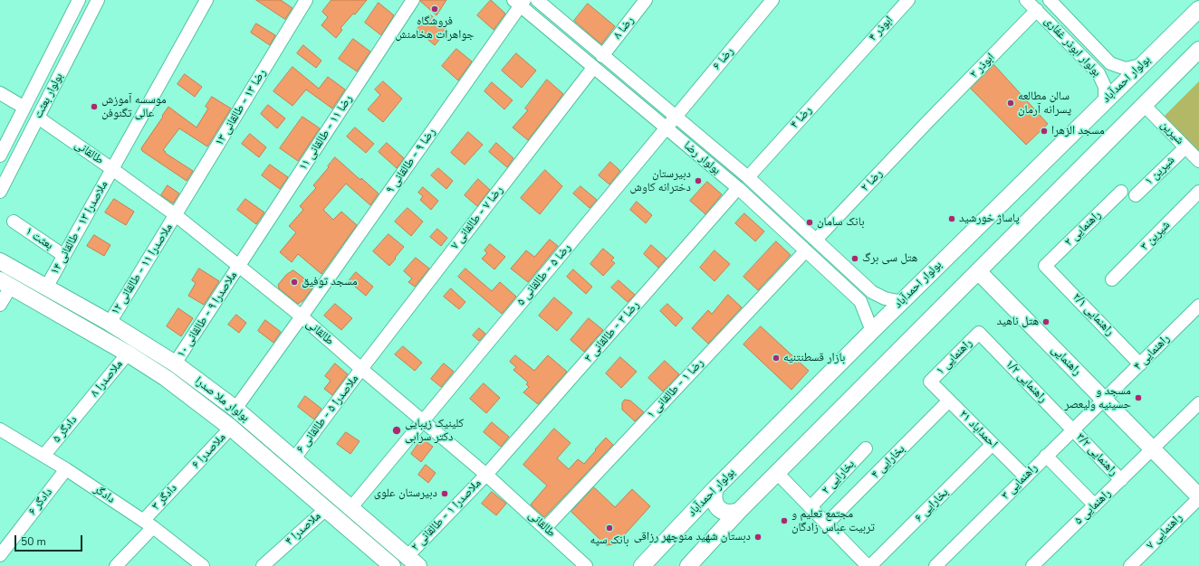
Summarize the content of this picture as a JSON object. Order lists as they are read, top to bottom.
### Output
{
  "streets": {
    "main road": ["بولوار احمدآباد", "راهنمایی", "بولوار ملا صدرا"],
    "street": [
      "رضا ۸",
      "ابوذر ۴",
      "بولوار ابوذر غفاری",
      "رضا ۶",
      "ابوذر ۲",
      "بولوار بعثت",
      "رضا ۱۳ - طالقانی ۱۳",
      "رضا ۴",
      "رضا ۱۱ - طالقانی ۱۱",
      "شیرین",
      "طالقانی",
      "بولوار رضا",
      "رضا ۹ - طالقانی ۹",
      "شیرین ۱",
      "رضا ۲",
      "رضا ۷ - طالقانی ۷",
      "ملاصدرا ۱۳ - طالقانی ۱۴",
      "راهنمایی ۲",
      "شیرین ۳",
      "بعثت ۱",
      "ملاصدرا ۱۱ - طالقانی ۱۲",
      "رضا ۵ - طالقانی ۵",
      "ملاصدرا ۹ - طالقانی ۱۰",
      "راهنمایی ۲/۱",
      "رضا ۳ - طالقانی ۳",
      "راهنمایی ۴",
      "راهنمایی ۱",
      "ملاصدرا ۸",
      "راهنمایی ۱/۲",
      "رضا ۱ - طالقانی ۱",
      "ملاصدرا ۵ - طالقانی ۶",
      "دادگر ۵",
      "احمداباد ۲۱",
      "ملاصدرا ۶",
      "راهنمایی ۳/۲",
      "بخارایی ۴",
      "بخارایی ۲",
      "راهنمایی ۳",
      "دادگر",
      "دادگر ۳",
      "دادگر ۶",
      "بخارایی ۶",
      "راهنمایی ۵",
      "ملاصدرا ۱ - طالقانی ۲",
      "ملاصدرا ۴",
      "راهنمایی ۷"
    ]
  },
  "crossings": [
    ["رضا ۸", "بولوار رضا"],
    ["ابوذر ۴", "رضا ۴"],
    ["بولوار ابوذر غفاری", "ابوذر ۲"],
    ["بولوار ابوذر غفاری", "بولوار احمدآباد"],
    ["رضا ۶", "بولوار رضا"],
    ["رضا ۶", "رضا ۵ - طالقانی ۵"],
    ["ابوذر ۲", "رضا ۲"],
    ["بولوار احمدآباد", "بولوار رضا"],
    ["بولوار بعثت", "طالقانی"],
    ["رضا ۱۳ - طالقانی ۱۳", "طالقانی"],
    ["رضا ۱۳ - طالقانی ۱۳", "ملاصدرا ۱۱ - طالقانی ۱۲"],
    ["رضا ۴", "بولوار رضا"],
    ["رضا ۱۱ - طالقانی ۱۱", "طالقانی"],
    ["رضا ۱۱ - طالقانی ۱۱", "ملاصدرا ۹ - طالقانی ۱۰"],
    ["شیرین", "شیرین ۱"],
    ["طالقانی", "رضا ۹ - طالقانی ۹"],
    ["طالقانی", "رضا ۷ - طالقانی ۷"],
    ["طالقانی", "ملاصدرا ۱۳ - طالقانی ۱۴"],
    ["طالقانی", "ملاصدرا ۱۱ - طالقانی ۱۲"],
    ["طالقانی", "رضا ۵ - طالقانی ۵"],
    ["طالقانی", "ملاصدرا ۹ - طالقانی ۱۰"],
    ["طالقانی", "رضا ۳ - طالقانی ۳"],
    ["طالقانی", "رضا ۱ - طالقانی ۱"],
    ["طالقانی", "ملاصدرا ۵ - طالقانی ۶"],
    ["طالقانی", "ملاصدرا ۱ - طالقانی ۲"],
    ["بولوار رضا", "رضا ۹ - طالقانی ۹"],
    ["بولوار رضا", "رضا ۲"],
    ["بولوار رضا", "رضا ۷ - طالقانی ۷"],
    ["بولوار رضا", "رضا ۵ - طالقانی ۵"],
    ["بولوار رضا", "رضا ۳ - طالقانی ۳"],
    ["بولوار رضا", "رضا ۱ - طالقانی ۱"],
    ["رضا ۹ - طالقانی ۹", "بولوار ملا صدرا"],
    ["رضا ۷ - طالقانی ۷", "ملاصدرا ۵ - طالقانی ۶"],
    ["ملاصدرا ۱۳ - طالقانی ۱۴", "بعثت ۱"],
    ["ملاصدرا ۱۳ - طالقانی ۱۴", "بولوار ملا صدرا"],
    ["راهنمایی ۲", "راهنمایی ۲/۱"],
    ["ملاصدرا ۱۱ - طالقانی ۱۲", "بولوار ملا صدرا"],
    ["رضا ۵ - طالقانی ۵", "بولوار ملا صدرا"],
    ["ملاصدرا ۹ - طالقانی ۱۰", "بولوار ملا صدرا"],
    ["راهنمایی ۲/۱", "راهنمایی ۴"],
    ["رضا ۳ - طالقانی ۳", "ملاصدرا ۱ - طالقانی ۲"],
    ["راهنمایی ۴", "راهنمایی"],
    ["راهنمایی ۴", "راهنمایی ۳"],
    ["راهنمایی ۱", "راهنمایی ۱/۲"],
    ["راهنمایی ۱", "احمداباد ۲۱"],
    ["راهنمایی", "راهنمایی ۳"],
    ["راهنمایی", "راهنمایی ۵"],
    ["راهنمایی", "راهنمایی ۷"],
    ["ملاصدرا ۸", "بولوار ملا صدرا"],
    ["ملاصدرا ۸", "دادگر ۵"],
    ["راهنمایی ۱/۲", "راهنمایی ۳/۲"],
    ["راهنمایی ۱/۲", "راهنمایی ۳"],
    ["بولوار ملا صدرا", "ملاصدرا ۵ - طالقانی ۶"],
    ["بولوار ملا صدرا", "ملاصدرا ۶"],
    ["بولوار ملا صدرا", "ملاصدرا ۱ - طالقانی ۲"],
    ["بولوار ملا صدرا", "ملاصدرا ۴"],
    ["دادگر ۵", "دادگر"],
    ["احمداباد ۲۱", "بخارایی ۴"],
    ["احمداباد ۲۱", "راهنمایی ۳"],
    ["احمداباد ۲۱", "بخارایی ۶"],
    ["ملاصدرا ۶", "دادگر ۳"],
    ["راهنمایی ۳/۲", "راهنمایی ۳"],
    ["راهنمایی ۳/۲", "راهنمایی ۵"],
    ["دادگر", "دادگر ۳"],
    ["دادگر", "دادگر ۶"]
  ],
  "places": [
    "فروشگاه جواهرات هخامنش",
    "سالن مطالعه پسرانه آرمان",
    "موسسه آموزش عالی تگنوفن",
    "مسجد الزهرا",
    "دبیرستان دخترانه کاوش",
    "پاساژ خورشید",
    "بانک سامان",
    "هتل سی برگ",
    "مسجد توفیق",
    "هتل ناهید",
    "بازار قسطنتنیه",
    "مسجد و حسینیه ولیعصر",
    "کلینیک زیبایی دکتر سرابی",
    "دبیرستان علوی",
    "مجتمع تعلیم و تربیت عباس زادگان",
    "بانک سپه",
    "دبستان شهید منوچهر رزاقی"
  ],
  "scale_bar": "50 m"
}
